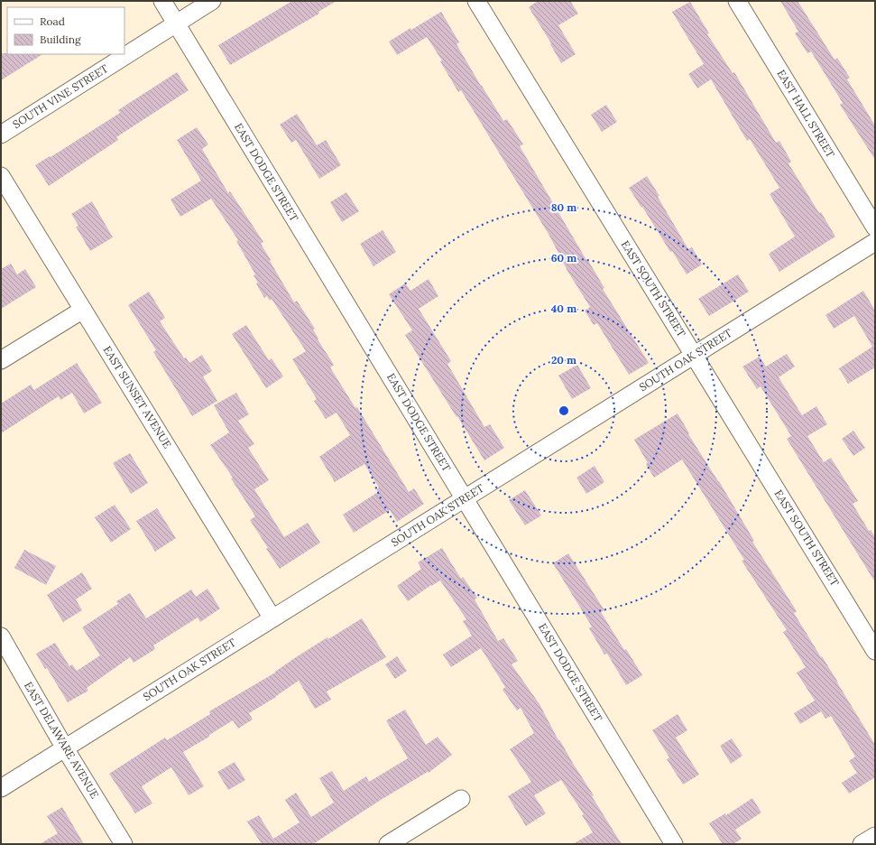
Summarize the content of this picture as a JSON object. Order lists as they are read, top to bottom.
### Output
{
  "streets": {
    "street": [
      "SOUTH VINE STREET",
      "EAST HALL STREET",
      "EAST DODGE STREET",
      "EAST SOUTH STREET",
      "SOUTH OAK STREET",
      "EAST SUNSET AVENUE",
      "EAST DELAWARE AVENUE"
    ]
  },
  "crossings": [
    ["SOUTH VINE STREET", "EAST DODGE STREET"],
    ["EAST DODGE STREET", "SOUTH OAK STREET"],
    ["EAST SOUTH STREET", "SOUTH OAK STREET"],
    ["SOUTH OAK STREET", "EAST SUNSET AVENUE"],
    ["SOUTH OAK STREET", "EAST DELAWARE AVENUE"]
  ],
  "legend": ["Road", "Building"],
  "rings": [
    "80 m",
    "60 m",
    "40 m",
    "20 m"
  ]
}
